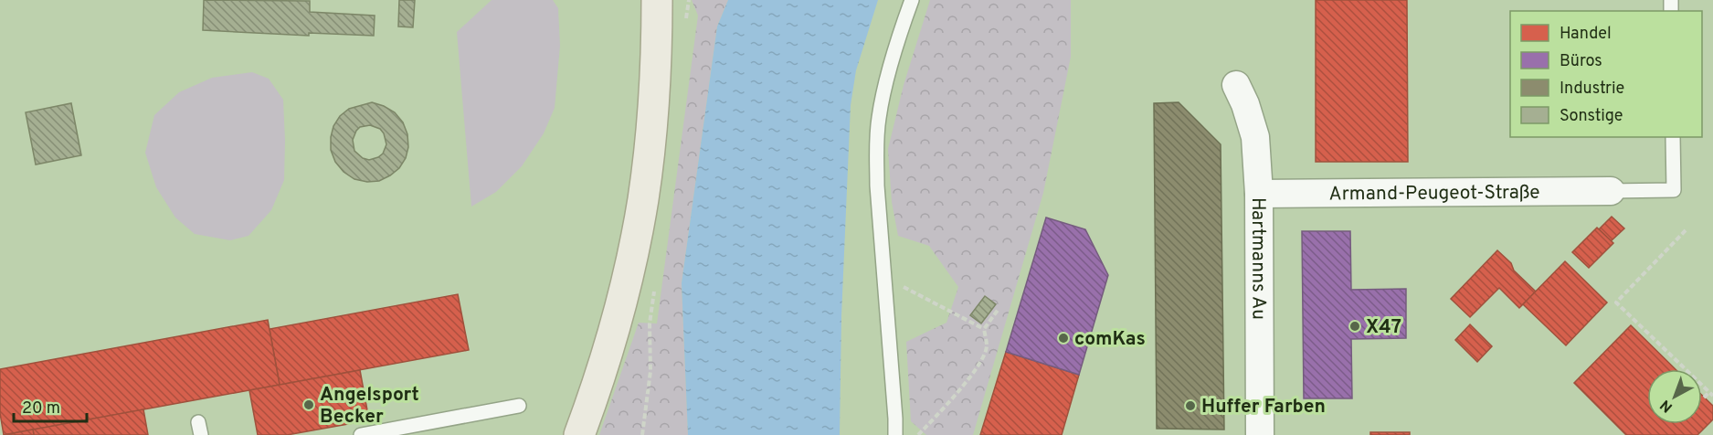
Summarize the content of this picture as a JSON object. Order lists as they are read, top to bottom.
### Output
{
  "streets": {
    "street": ["Armand-Peugeot-Straße", "Hartmanns Au"]
  },
  "crossings": [
    ["Armand-Peugeot-Straße", "Hartmanns Au"]
  ],
  "places": [
    "X47",
    "comKas",
    "Angelsport Becker",
    "Huffer Farben"
  ],
  "legend": [
    "Handel",
    "Büros",
    "Industrie",
    "Sonstige"
  ],
  "scale_bar": "20 m",
  "north": "bottom left"
}
